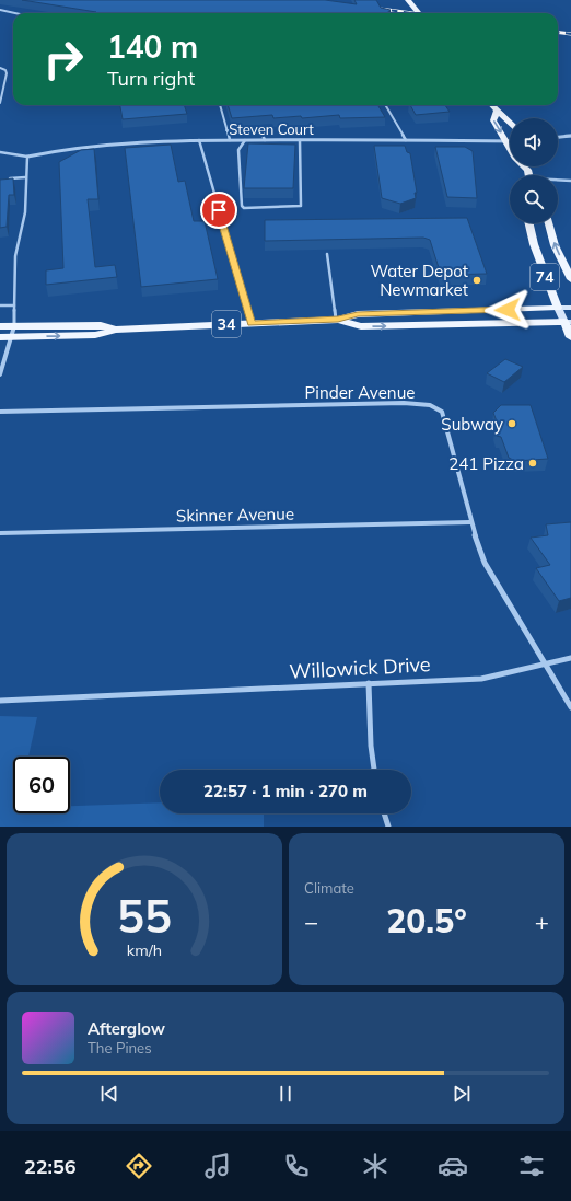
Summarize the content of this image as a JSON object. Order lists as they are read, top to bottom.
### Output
{
  "streets": {
    "main road": ["74", "34"],
    "street": [
      "Steven Court",
      "Pinder Avenue",
      "Skinner Avenue",
      "Willowick Drive"
    ]
  },
  "crossings": [
    ["74", "34"],
    ["Pinder Avenue", "Skinner Avenue"],
    ["Pinder Avenue", "Willowick Drive"]
  ],
  "places": ["Water Depot Newmarket", "Subway", "241 Pizza"],
  "page": {
    "turn": ["140 m", "Turn right"],
    "limit": "60",
    "trip": "22:57 · 1 min · 270 m",
    "tile": "Climate",
    "heat": ["−", "20.5°", "+"],
    "song": ["Afterglow", "The Pines"],
    "tabs": "22:56",
    "gauge": ["55", "km/h"]
  }
}
